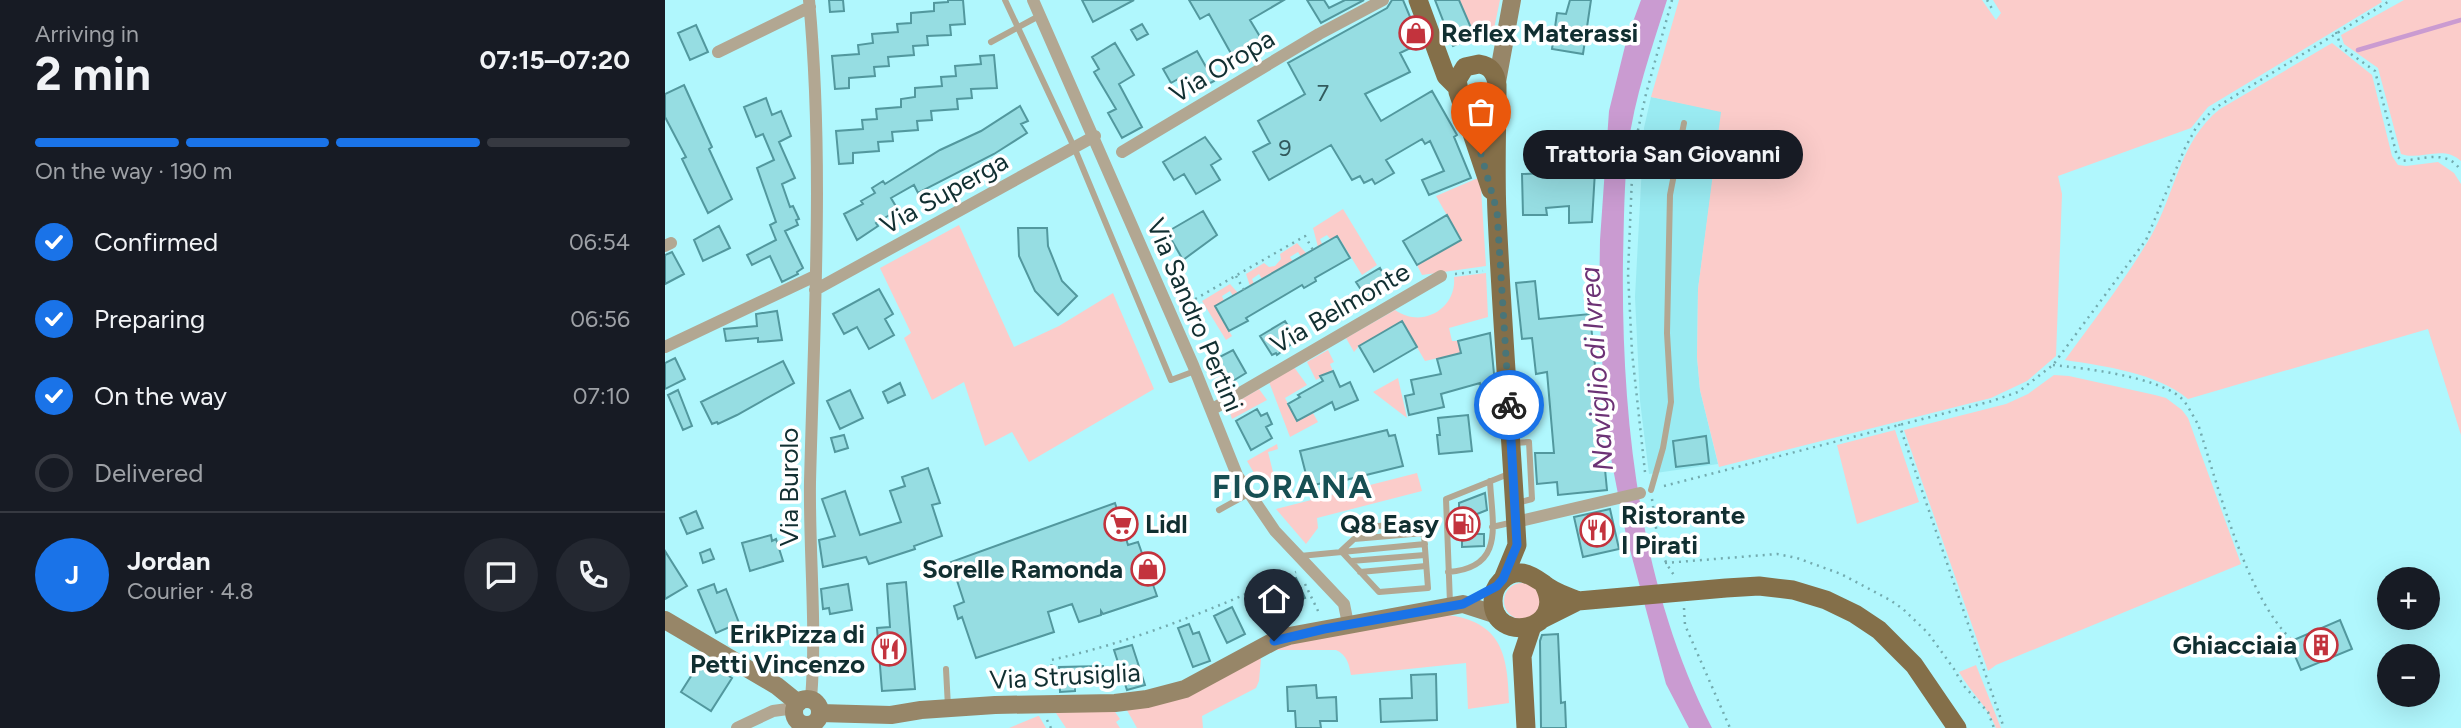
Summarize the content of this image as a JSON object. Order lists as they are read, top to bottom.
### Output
{
  "streets": {
    "main road": ["Via Strusiglia"],
    "street": [
      "Via Oropa",
      "Via Superga",
      "Via Belmonte",
      "Via Sandro Pertini",
      "Via Burolo"
    ]
  },
  "crossings": [
    ["Via Superga", "Via Sandro Pertini"],
    ["Via Superga", "Via Burolo"],
    ["Via Belmonte", "Via Sandro Pertini"],
    ["Via Sandro Pertini", "Via Strusiglia"],
    ["Via Burolo", "Via Strusiglia"]
  ],
  "districts": ["FIORANA"],
  "water": ["Naviglio di Ivrea"],
  "places": {
    "shop": ["Reflex Materassi", "Sorelle Ramonda"],
    "other": ["Trattoria San Giovanni"],
    "supermarket": ["Lidl"],
    "fuel station": ["Q8 Easy"],
    "restaurant": ["Ristorante I Pirati", "ErikPizza di Petti Vincenzo"],
    "building": ["Ghiacciaia"]
  },
  "house_numbers": ["7", "9"],
  "page": {
    "heading": ["2 min", "Arriving in", "07:15–07:20"],
    "panel": ["Jordan", "Courier · 4.8"],
    "bar": "On the way · 190 m",
    "bubble": "Trattoria San Giovanni",
    "list": [
      ["Confirmed", "06:54"],
      ["Preparing", "06:56"],
      ["On the way", "07:10"],
      "Delivered"
    ],
    "round": "J",
    "map_buttons": ["+", "−"]
  }
}
